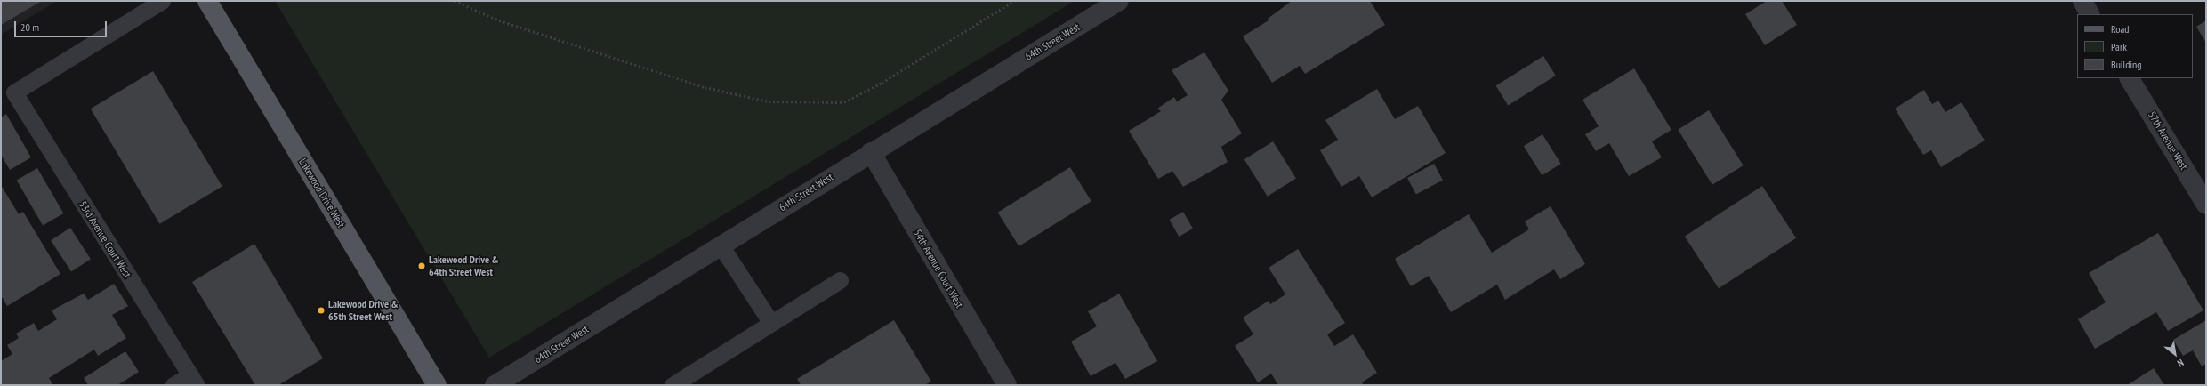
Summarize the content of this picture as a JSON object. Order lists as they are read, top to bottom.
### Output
{
  "streets": {
    "main road": ["Lakewood Drive West"],
    "street": ["64th Street West", "57th Avenue West", "54th Avenue Court West"],
    "lane": ["53rd Avenue Court West"]
  },
  "crossings": [
    ["64th Street West", "54th Avenue Court West"]
  ],
  "places": ["Lakewood Drive & 64th Street West", "Lakewood Drive & 65th Street West"],
  "legend": ["Road", "Park", "Building"],
  "scale_bar": "20 m",
  "north": "bottom right"
}
